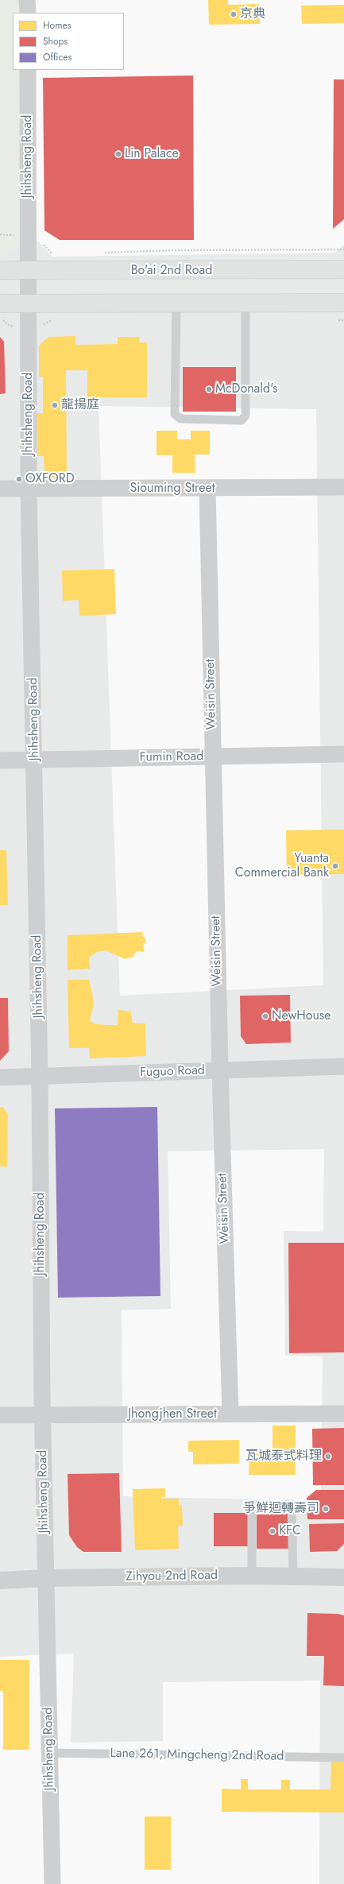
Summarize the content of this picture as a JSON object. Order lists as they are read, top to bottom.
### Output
{
  "streets": {
    "main road": ["Bo'ai 2nd Road"],
    "street": [
      "Jhihsheng Road",
      "Siouming Street",
      "Weisin Street",
      "Fumin Road",
      "Fuguo Road",
      "Jhongjhen Street",
      "Zihyou 2nd Road"
    ],
    "lane": ["Lane 261, Mingcheng 2nd Road"]
  },
  "crossings": [
    ["Jhihsheng Road", "Bo'ai 2nd Road"],
    ["Jhihsheng Road", "Siouming Street"],
    ["Jhihsheng Road", "Fumin Road"],
    ["Jhihsheng Road", "Fuguo Road"],
    ["Jhihsheng Road", "Jhongjhen Street"],
    ["Jhihsheng Road", "Zihyou 2nd Road"],
    ["Jhihsheng Road", "Lane 261, Mingcheng 2nd Road"],
    ["Siouming Street", "Weisin Street"],
    ["Weisin Street", "Fumin Road"],
    ["Weisin Street", "Fuguo Road"],
    ["Weisin Street", "Jhongjhen Street"]
  ],
  "places": [
    "京典",
    "Lin Palace",
    "McDonald's",
    "龍揚庭",
    "OXFORD",
    "Yuanta Commercial Bank",
    "NewHouse",
    "瓦城泰式料理",
    "爭鮮迴轉壽司",
    "KFC"
  ],
  "legend": ["Homes", "Shops", "Offices"]
}
